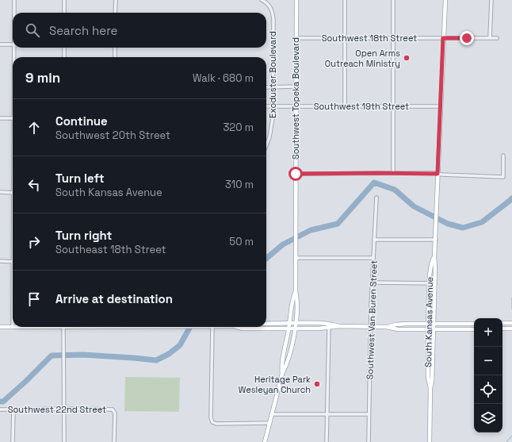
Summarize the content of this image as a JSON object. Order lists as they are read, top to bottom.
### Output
{
  "streets": {
    "main road": ["Southwest Topeka Boulevard", "South Kansas Avenue"],
    "street": [
      "Southwest 18th Street",
      "Exoduster Boulevard",
      "Southwest 19th Street",
      "Southwest Van Buren Street",
      "Southwest 22nd Street"
    ]
  },
  "crossings": [
    ["Southwest 18th Street", "Southwest Topeka Boulevard"],
    ["Southwest 18th Street", "South Kansas Avenue"],
    ["Exoduster Boulevard", "Southwest 19th Street"],
    ["Southwest Topeka Boulevard", "Southwest 19th Street"],
    ["Southwest 19th Street", "South Kansas Avenue"]
  ],
  "places": ["Open Arms Outreach Ministry", "Heritage Park Wesleyan Church"],
  "page": {
    "search": "Search here",
    "heading": ["9 min", "Walk · 680 m"],
    "list": [
      ["Continue", "Southwest 20th Street", "320 m"],
      ["Turn left", "South Kansas Avenue", "310 m"],
      ["Turn right", "Southeast 18th Street", "50 m"],
      "Arrive at destination"
    ],
    "map_buttons": ["+", "−"]
  }
}
